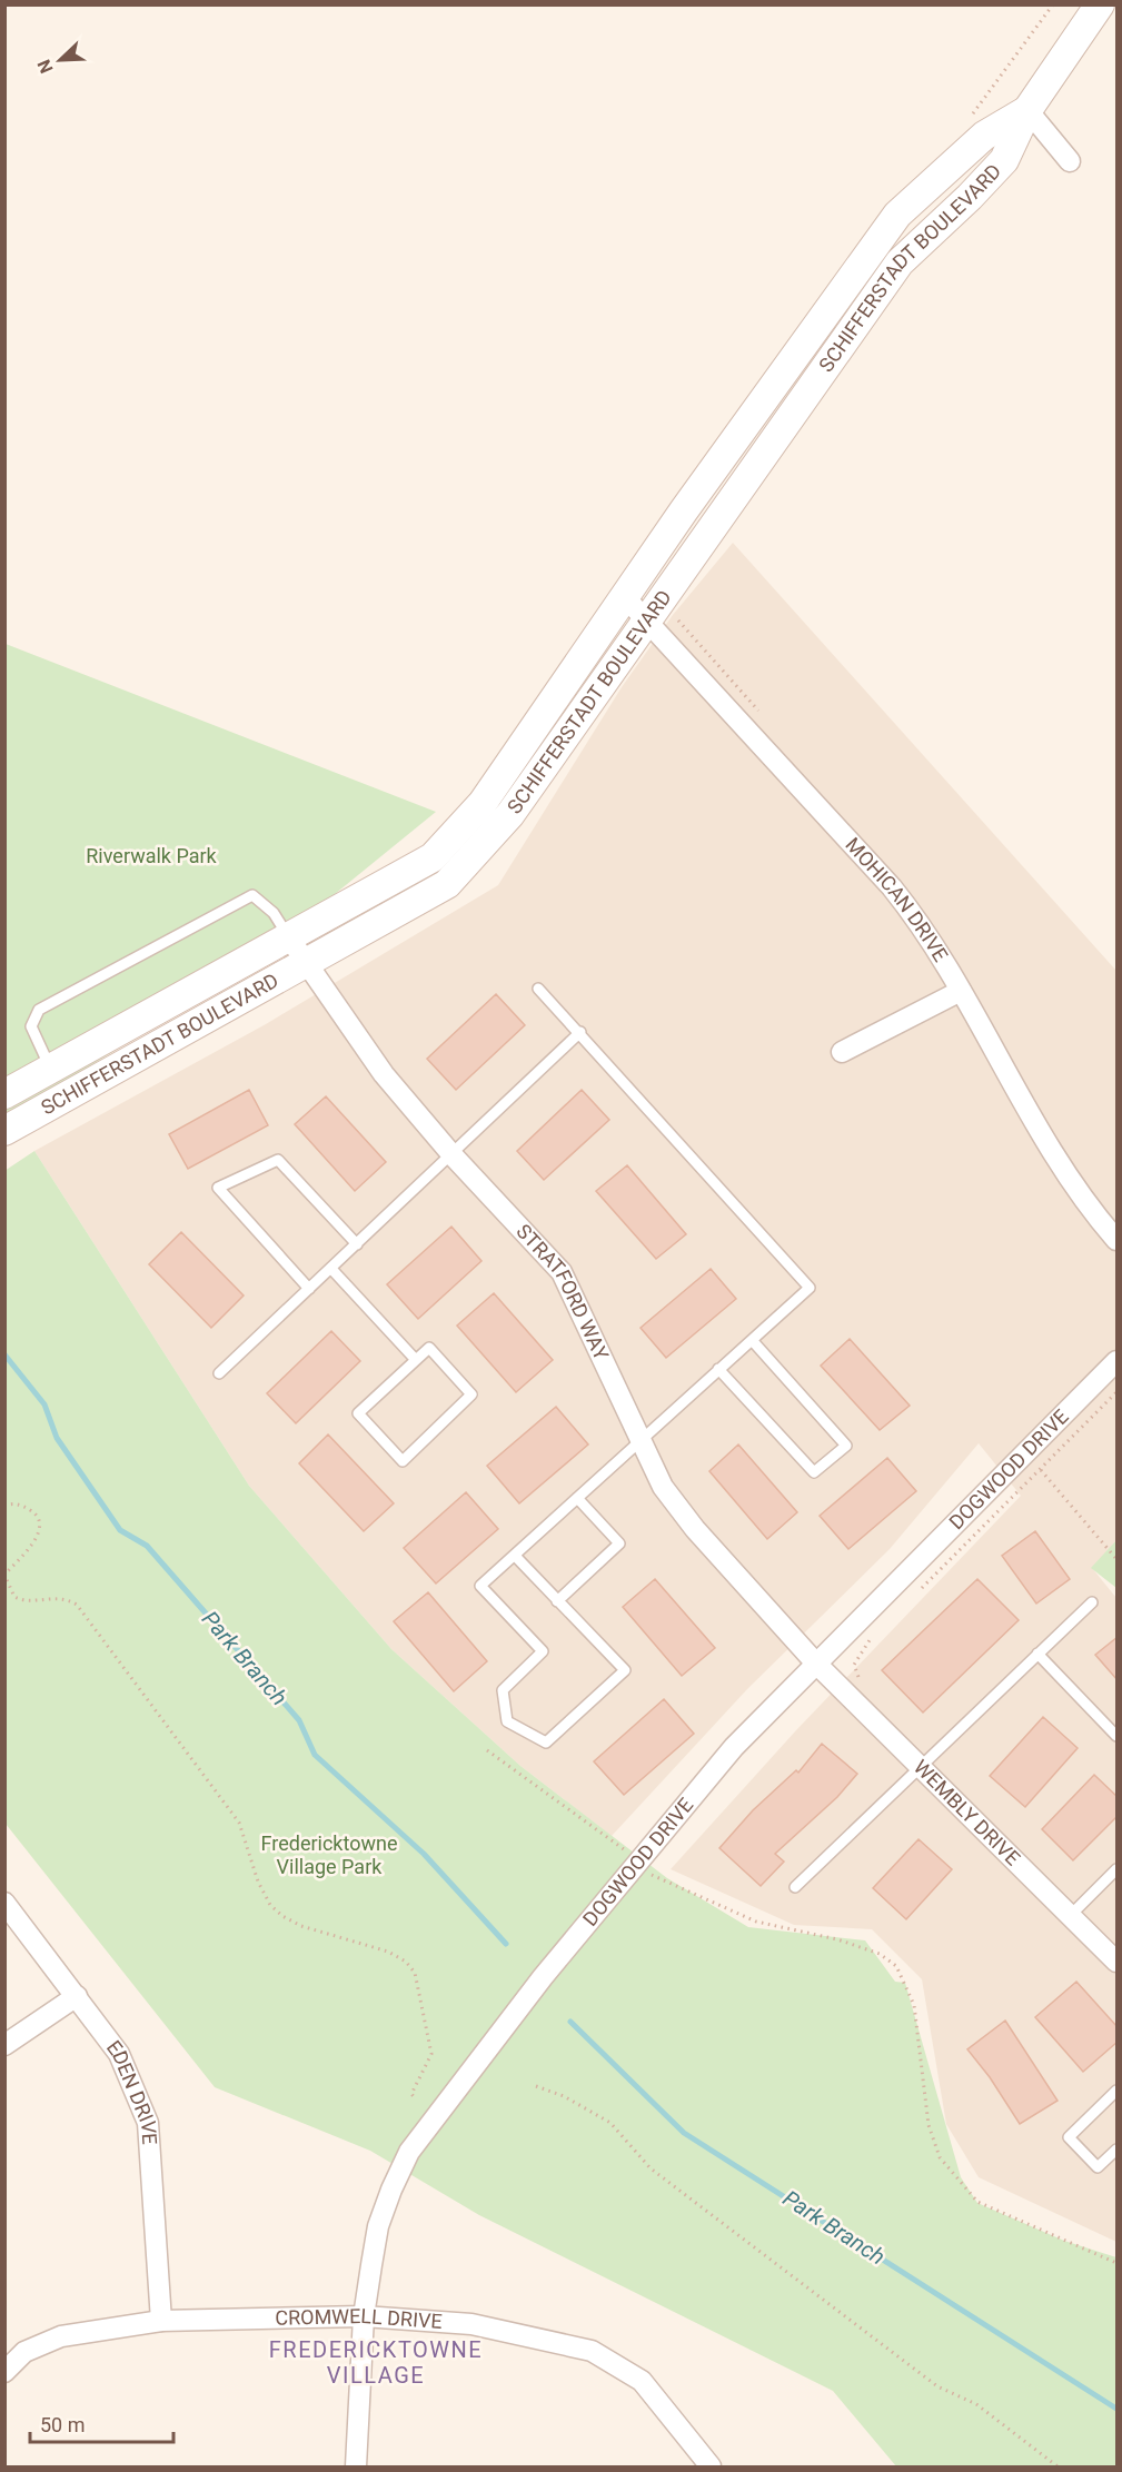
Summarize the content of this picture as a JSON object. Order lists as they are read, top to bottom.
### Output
{
  "streets": {
    "main road": ["SCHIFFERSTADT BOULEVARD"],
    "street": [
      "MOHICAN DRIVE",
      "STRATFORD WAY",
      "DOGWOOD DRIVE",
      "WEMBLY DRIVE",
      "EDEN DRIVE",
      "CROMWELL DRIVE"
    ]
  },
  "crossings": [
    ["SCHIFFERSTADT BOULEVARD", "MOHICAN DRIVE"],
    ["SCHIFFERSTADT BOULEVARD", "STRATFORD WAY"],
    ["STRATFORD WAY", "DOGWOOD DRIVE"],
    ["STRATFORD WAY", "WEMBLY DRIVE"],
    ["DOGWOOD DRIVE", "WEMBLY DRIVE"],
    ["DOGWOOD DRIVE", "CROMWELL DRIVE"],
    ["EDEN DRIVE", "CROMWELL DRIVE"]
  ],
  "districts": ["FREDERICKTOWNE VILLAGE"],
  "water": ["Park Branch"],
  "parks": ["Riverwalk Park", "Fredericktowne Village Park"],
  "scale_bar": "50 m",
  "north": "bottom left"
}
